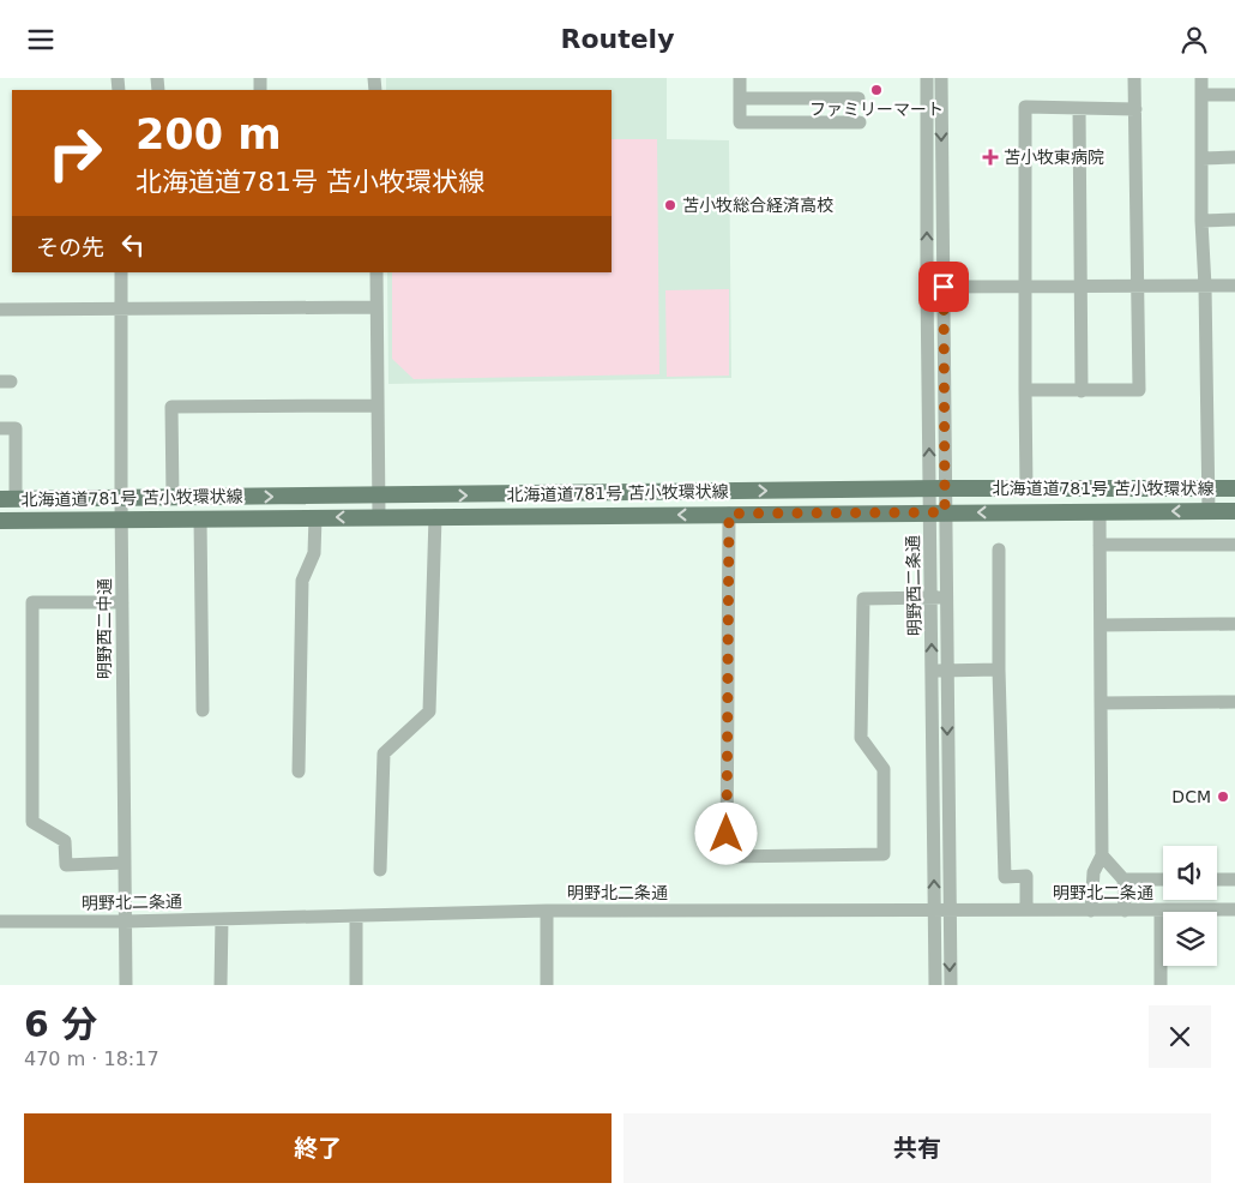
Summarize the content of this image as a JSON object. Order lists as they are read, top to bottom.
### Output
{
  "streets": {
    "main road": ["北海道道781号 苫小牧環状線"],
    "street": ["明野西二条通", "明野西二中通", "明野北二条通"]
  },
  "crossings": [
    ["北海道道781号 苫小牧環状線", "明野西二条通"],
    ["北海道道781号 苫小牧環状線", "明野西二中通"],
    ["明野西二条通", "明野北二条通"],
    ["明野西二中通", "明野北二条通"]
  ],
  "places": {
    "other": ["ファミリーマート", "苫小牧総合経済高校", "DCM"],
    "health": ["苫小牧東病院"]
  },
  "page": {
    "header": "Routely",
    "turn": ["200 m", "北海道道781号 苫小牧環状線"],
    "then": "その先",
    "heading": ["6 分", "470 m · 18:17"],
    "buttons": ["終了", "共有"]
  }
}
